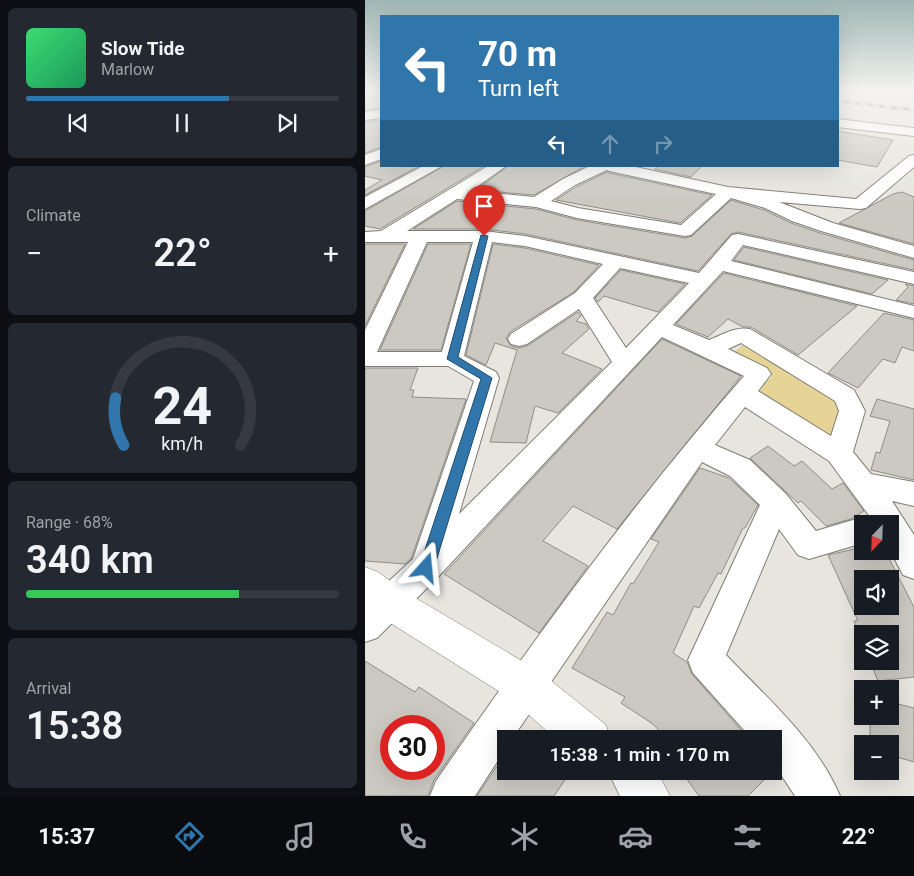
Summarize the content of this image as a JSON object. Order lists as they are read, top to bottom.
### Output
{
  "north": "bottom left",
  "page": {
    "turn": ["70 m", "Turn left"],
    "song": ["Slow Tide", "Marlow"],
    "tile": [
      "Climate",
      ["Range · 68%", "340 km"],
      ["Arrival", "15:38"]
    ],
    "heat": ["−", "22°", "+"],
    "map_buttons": ["+", "−"],
    "limit": "30",
    "trip": "15:38 · 1 min · 170 m",
    "tabs": ["15:37", "22°"],
    "gauge": ["24", "km/h"]
  }
}
